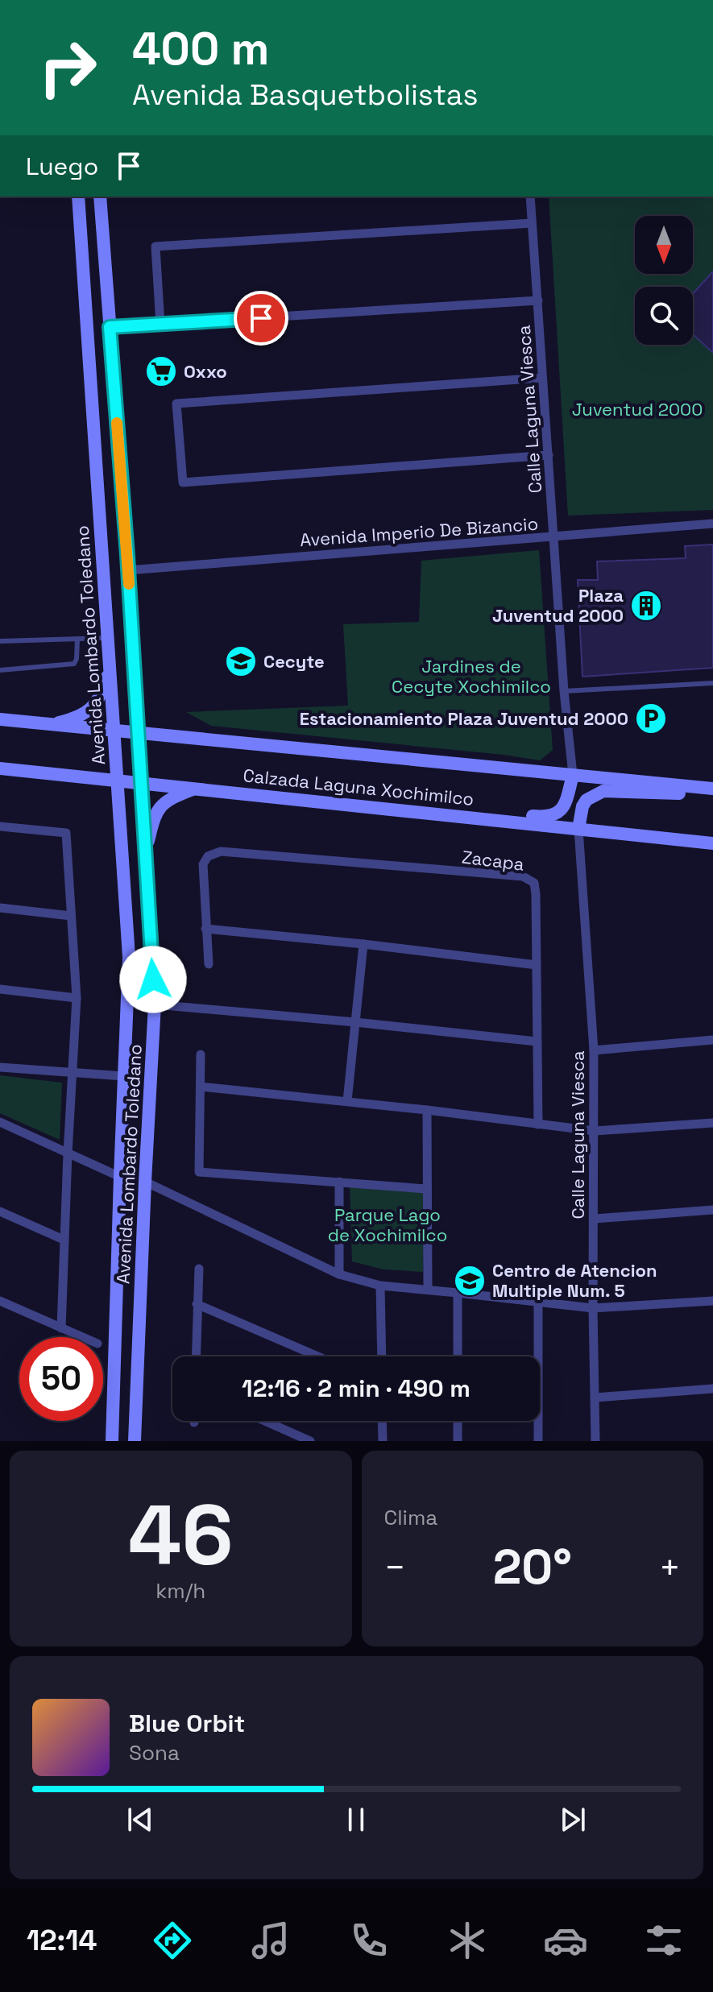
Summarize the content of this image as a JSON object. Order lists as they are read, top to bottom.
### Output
{
  "streets": {
    "main road": ["Avenida Lombardo Toledano", "Calzada Laguna Xochimilco"],
    "street": ["Calle Laguna Viesca", "Avenida Imperio De Bizancio", "Zacapa"]
  },
  "crossings": [
    ["Calle Laguna Viesca", "Avenida Imperio De Bizancio"],
    ["Calle Laguna Viesca", "Calzada Laguna Xochimilco"],
    ["Avenida Imperio De Bizancio", "Avenida Lombardo Toledano"],
    ["Avenida Lombardo Toledano", "Calzada Laguna Xochimilco"]
  ],
  "parks": ["Juventud 2000", "Jardines de Cecyte Xochimilco", "Parque Lago de Xochimilco"],
  "places": {
    "supermarket": ["Oxxo"],
    "building": ["Plaza Juventud 2000"],
    "school or university": ["Cecyte", "Centro de Atencion Multiple Num. 5"],
    "parking": ["Estacionamiento Plaza Juventud 2000"]
  },
  "north": "bottom",
  "page": {
    "turn": ["400 m", "Avenida Basquetbolistas"],
    "then": "Luego",
    "limit": "50",
    "trip": "12:16 · 2 min · 490 m",
    "tile": [
      ["46", "km/h"],
      "Clima"
    ],
    "heat": ["−", "20°", "+"],
    "song": ["Blue Orbit", "Sona"],
    "tabs": "12:14"
  }
}
